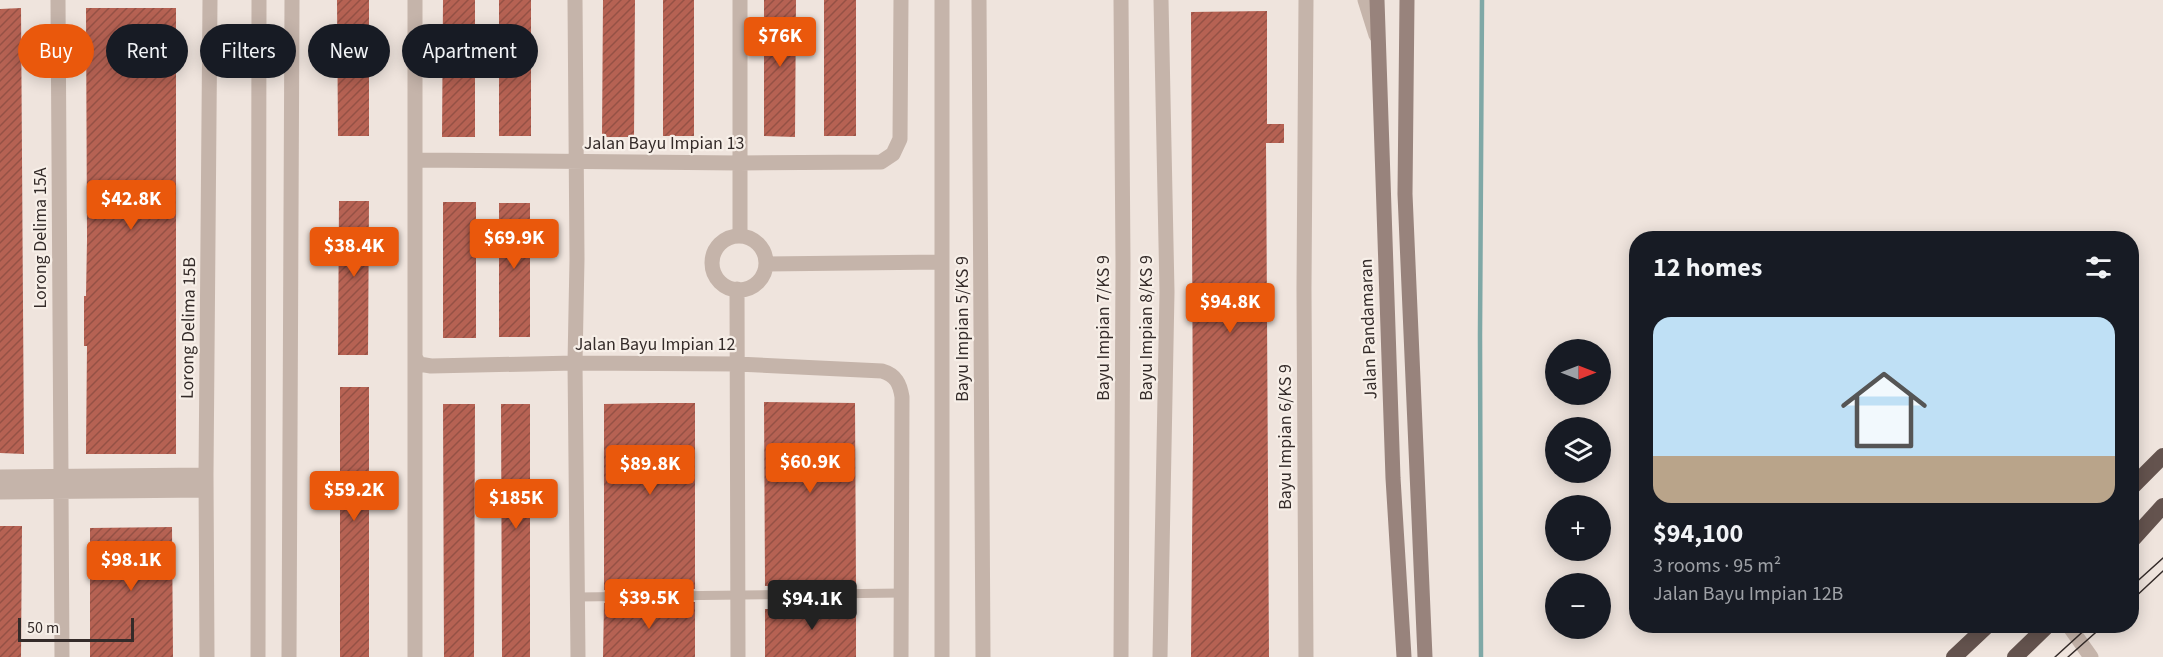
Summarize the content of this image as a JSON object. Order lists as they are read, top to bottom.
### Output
{
  "streets": {
    "main road": ["Jalan Pandamaran"],
    "street": [
      "Jalan Bayu Impian 13",
      "Lorong Delima 15A",
      "Lorong Delima 15B",
      "Bayu Impian 7/KS 9",
      "Bayu Impian 8/KS 9",
      "Bayu Impian 5/KS 9",
      "Jalan Bayu Impian 12",
      "Bayu Impian 6/KS 9"
    ]
  },
  "scale_bar": "50 m",
  "north": "right",
  "page": {
    "price": [
      "$76K",
      "$42.8K",
      "$69.9K",
      "$38.4K",
      "$94.8K",
      "$60.9K",
      "$89.8K",
      "$59.2K",
      "$185K",
      "$98.1K",
      "$39.5K",
      "$94.1K"
    ],
    "chip": [
      "Buy",
      "Rent",
      "Filters",
      "New",
      "Apartment"
    ],
    "heading": "12 homes",
    "list": [
      {
        "name": "$94,100",
        "note": "3 rooms · 95 m² · Jalan Bayu Impian 12B"
      }
    ],
    "map_buttons": ["+", "−"],
    "scale": "50 m"
  }
}
